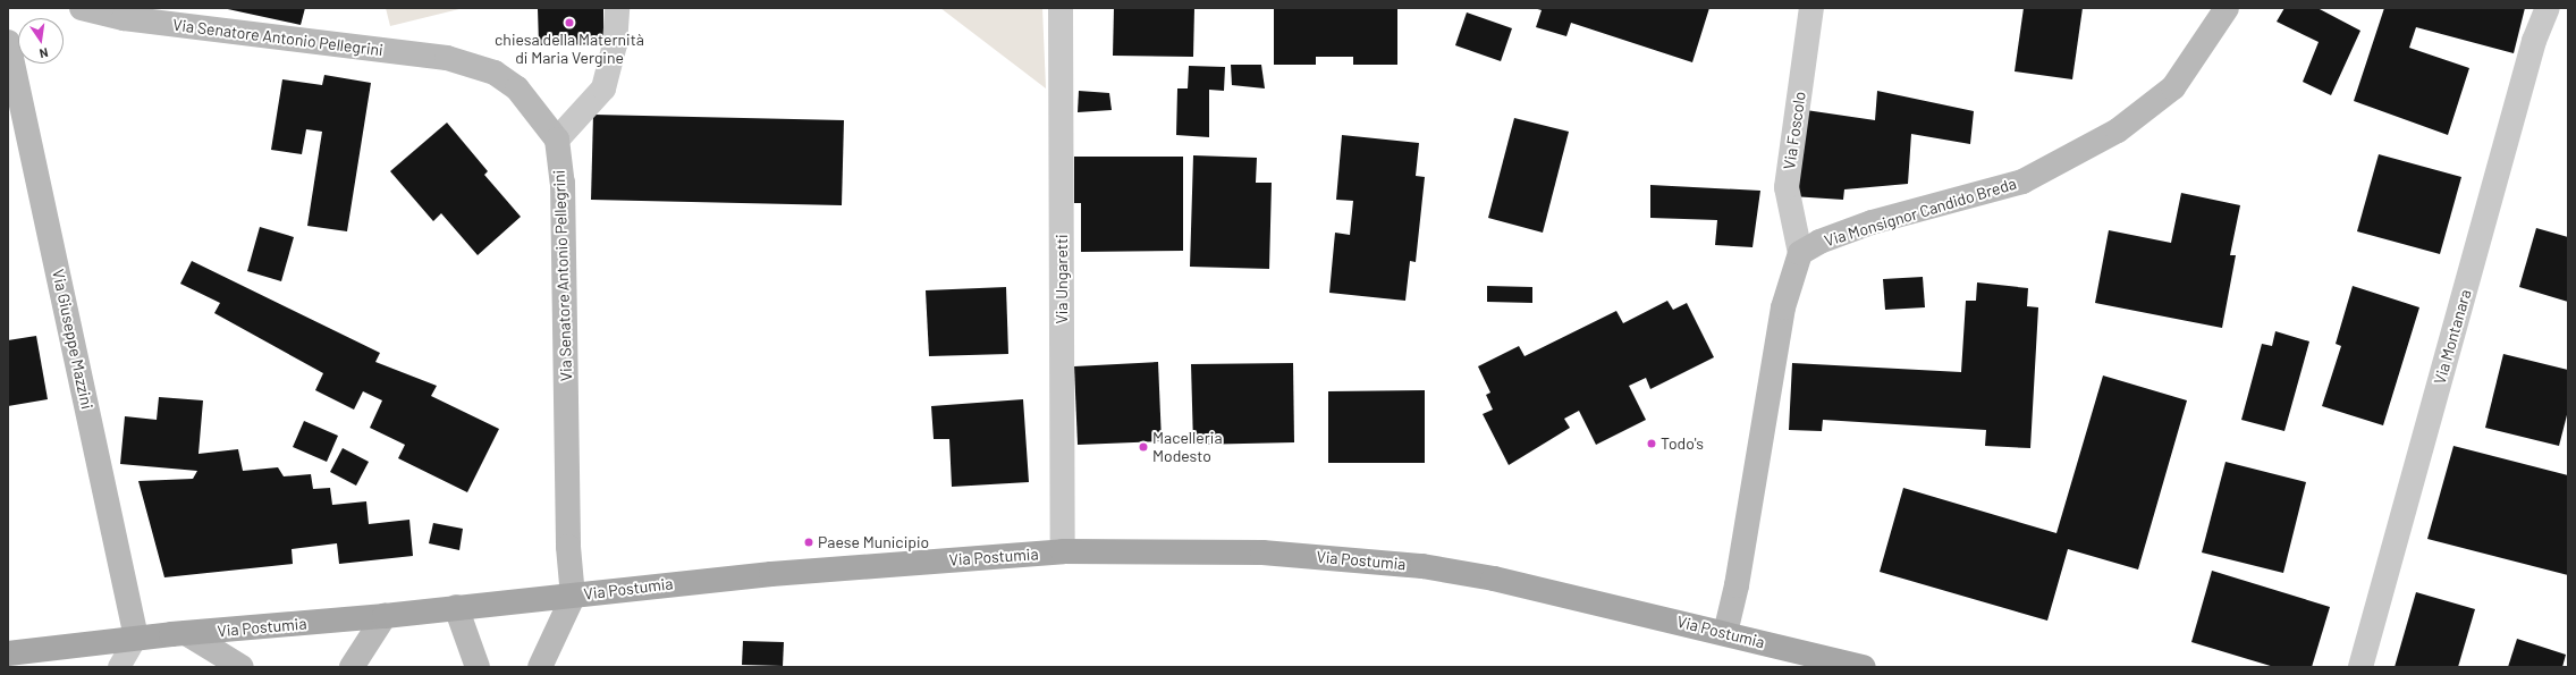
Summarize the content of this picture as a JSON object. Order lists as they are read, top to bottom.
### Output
{
  "streets": {
    "main road": ["Via Postumia"],
    "street": [
      "Via Senatore Antonio Pellegrini",
      "Via Foscolo",
      "Via Monsignor Candido Breda",
      "Via Ungaretti",
      "Via Montanara",
      "Via Giuseppe Mazzini"
    ]
  },
  "crossings": [
    ["Via Senatore Antonio Pellegrini", "Via Postumia"],
    ["Via Foscolo", "Via Monsignor Candido Breda"],
    ["Via Ungaretti", "Via Postumia"],
    ["Via Giuseppe Mazzini", "Via Postumia"]
  ],
  "places": [
    "chiesa della Maternità di Maria Vergine",
    "Todo's",
    "Macelleria Modesto",
    "Paese Municipio"
  ],
  "north": "bottom"
}
